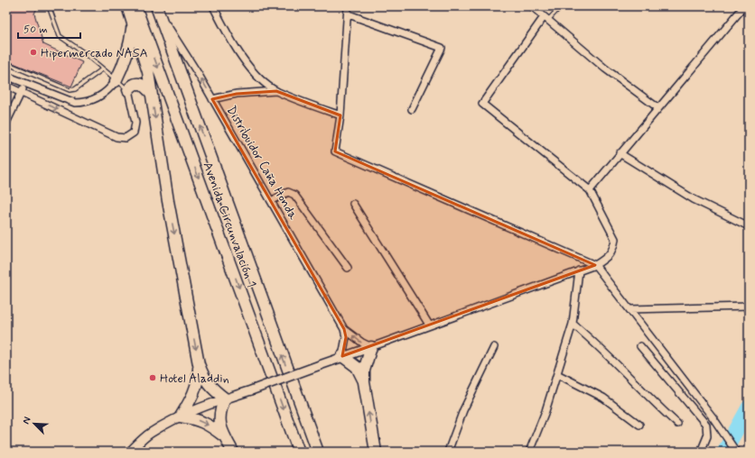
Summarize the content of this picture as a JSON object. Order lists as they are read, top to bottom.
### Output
{
  "streets": {
    "main road": ["Avenida Circunvalación 1"],
    "street": ["Distribuidor Caña Honda"]
  },
  "crossings": [
    ["Distribuidor Caña Honda", "Avenida Circunvalación 1"]
  ],
  "one_way": ["Distribuidor Caña Honda"],
  "places": ["Hipermercado NASA", "Hotel Aladdin"],
  "scale_bar": "50 m",
  "north": "top left"
}
